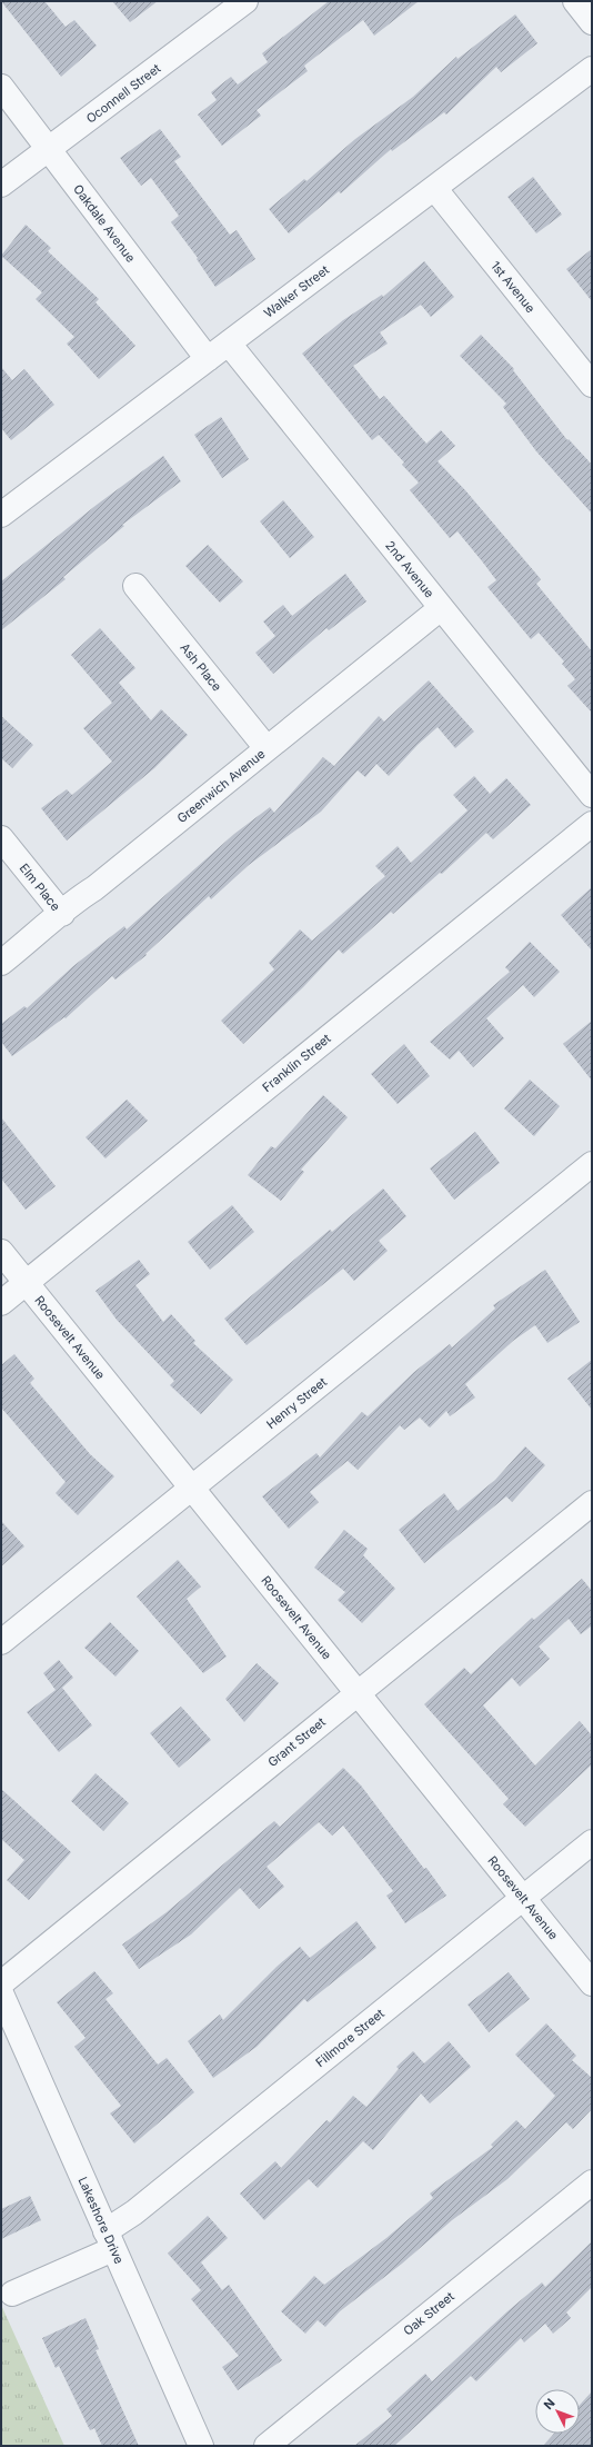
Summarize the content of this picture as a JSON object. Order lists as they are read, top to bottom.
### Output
{
  "streets": {
    "street": [
      "Oconnell Street",
      "Oakdale Avenue",
      "1st Avenue",
      "Walker Street",
      "2nd Avenue",
      "Ash Place",
      "Greenwich Avenue",
      "Elm Place",
      "Franklin Street",
      "Roosevelt Avenue",
      "Henry Street",
      "Grant Street",
      "Fillmore Street",
      "Lakeshore Drive",
      "Oak Street"
    ]
  },
  "crossings": [
    ["Oconnell Street", "Oakdale Avenue"],
    ["Oakdale Avenue", "Walker Street"],
    ["1st Avenue", "Walker Street"],
    ["Walker Street", "2nd Avenue"],
    ["2nd Avenue", "Greenwich Avenue"],
    ["Ash Place", "Greenwich Avenue"],
    ["Greenwich Avenue", "Elm Place"],
    ["Franklin Street", "Roosevelt Avenue"],
    ["Roosevelt Avenue", "Henry Street"],
    ["Roosevelt Avenue", "Grant Street"],
    ["Roosevelt Avenue", "Fillmore Street"],
    ["Fillmore Street", "Lakeshore Drive"]
  ],
  "north": "top left"
}
